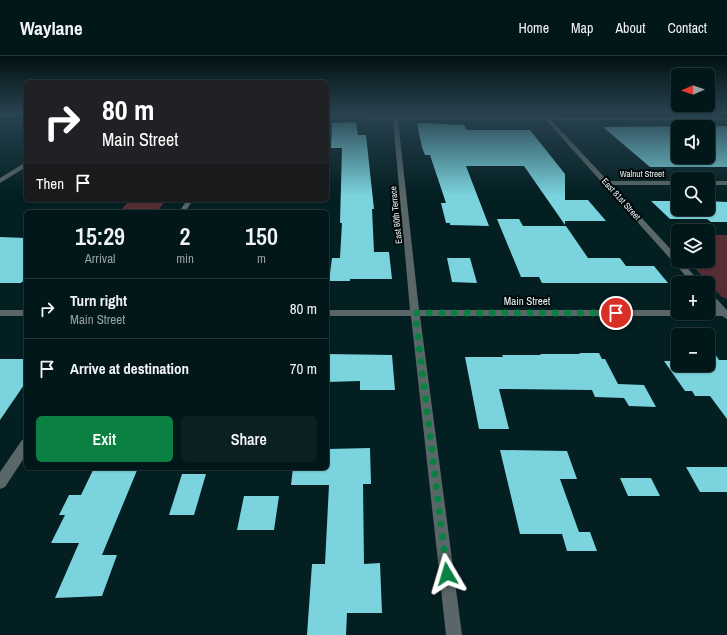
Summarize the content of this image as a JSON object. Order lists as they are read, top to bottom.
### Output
{
  "streets": {
    "street": [
      "Walnut Street",
      "East 81st Street",
      "East 80th Terrace",
      "Main Street"
    ]
  },
  "crossings": [
    ["Walnut Street", "East 81st Street"],
    ["East 80th Terrace", "Main Street"]
  ],
  "north": "left",
  "page": {
    "header": "Waylane",
    "nav": [
      "Home",
      "Map",
      "About",
      "Contact"
    ],
    "map_buttons": ["+", "−"],
    "turn": ["80 m", "Main Street"],
    "then": "Then",
    "eta": [
      "15:29",
      "Arrival",
      "2",
      "min",
      "150",
      "m"
    ],
    "list": [
      {
        "name": "Turn right",
        "note": "Main Street",
        "value": "80 m"
      },
      {
        "name": "Arrive at destination",
        "value": "70 m"
      }
    ],
    "buttons": ["Exit", "Share"]
  }
}
